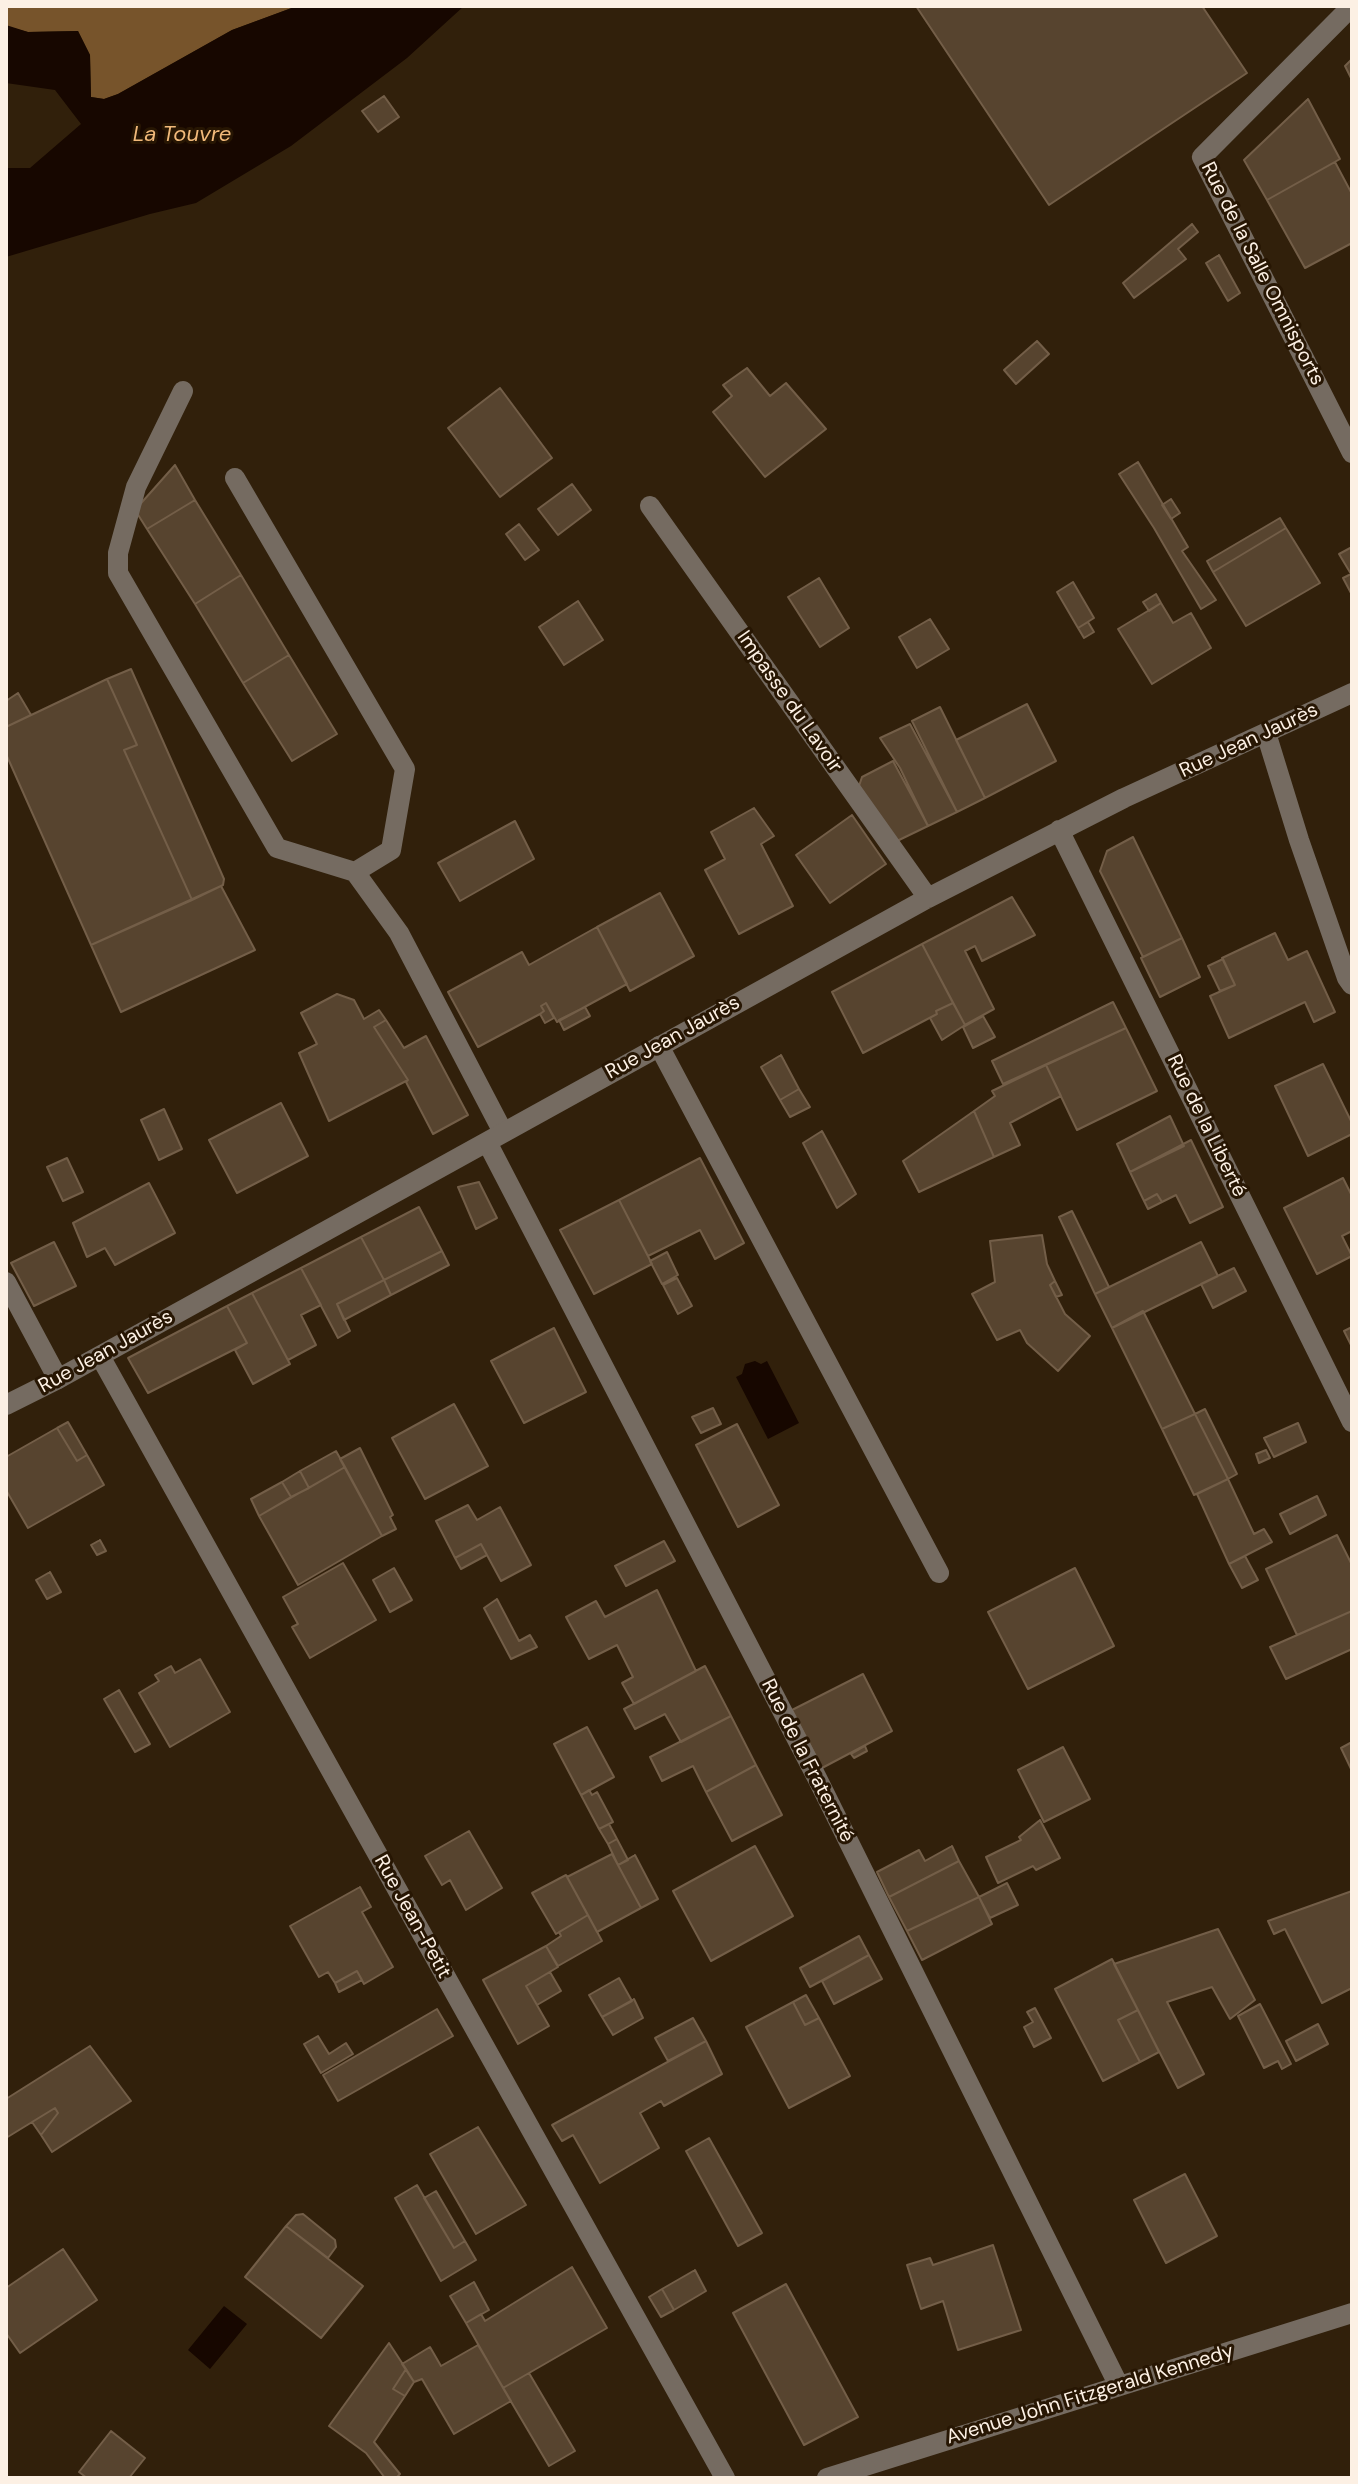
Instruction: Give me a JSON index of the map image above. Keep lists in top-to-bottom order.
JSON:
{
  "streets": {
    "street": [
      "Rue de la Salle Omnisports",
      "Impasse du Lavoir",
      "Rue Jean Jaurès",
      "Rue de la Liberté",
      "Rue de la Fraternité",
      "Rue Jean-Petit",
      "Avenue John Fitzgerald Kennedy"
    ]
  },
  "crossings": [
    ["Impasse du Lavoir", "Rue Jean Jaurès"],
    ["Rue Jean Jaurès", "Rue de la Liberté"],
    ["Rue Jean Jaurès", "Rue de la Fraternité"],
    ["Rue Jean Jaurès", "Rue Jean-Petit"],
    ["Rue de la Fraternité", "Avenue John Fitzgerald Kennedy"]
  ],
  "water": ["La Touvre"]
}
